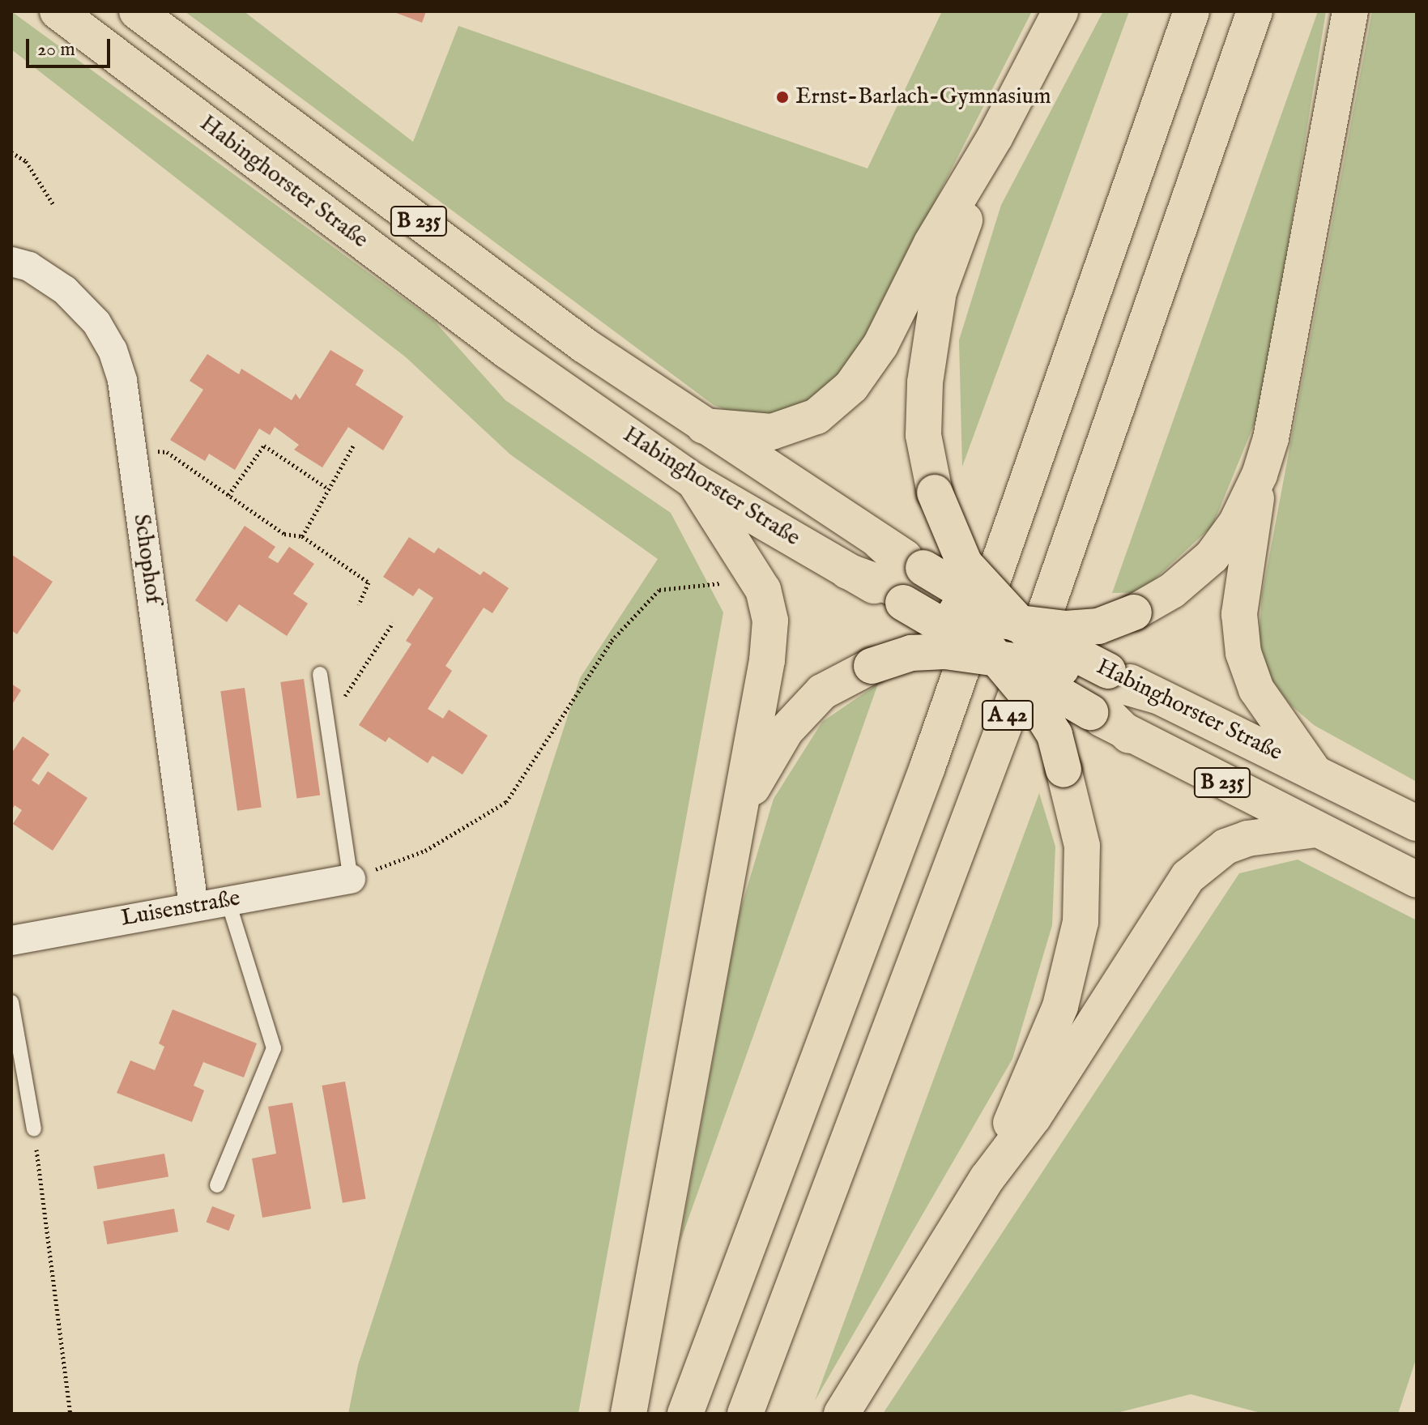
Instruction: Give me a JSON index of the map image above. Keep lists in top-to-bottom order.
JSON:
{
  "streets": {
    "main road": ["Habinghorster Straße", "B 235", "A 42"],
    "street": ["Schophof", "Luisenstraße"]
  },
  "crossings": [
    ["Schophof", "Luisenstraße"]
  ],
  "places": ["Ernst-Barlach-Gymnasium"],
  "scale_bar": "20 m"
}
